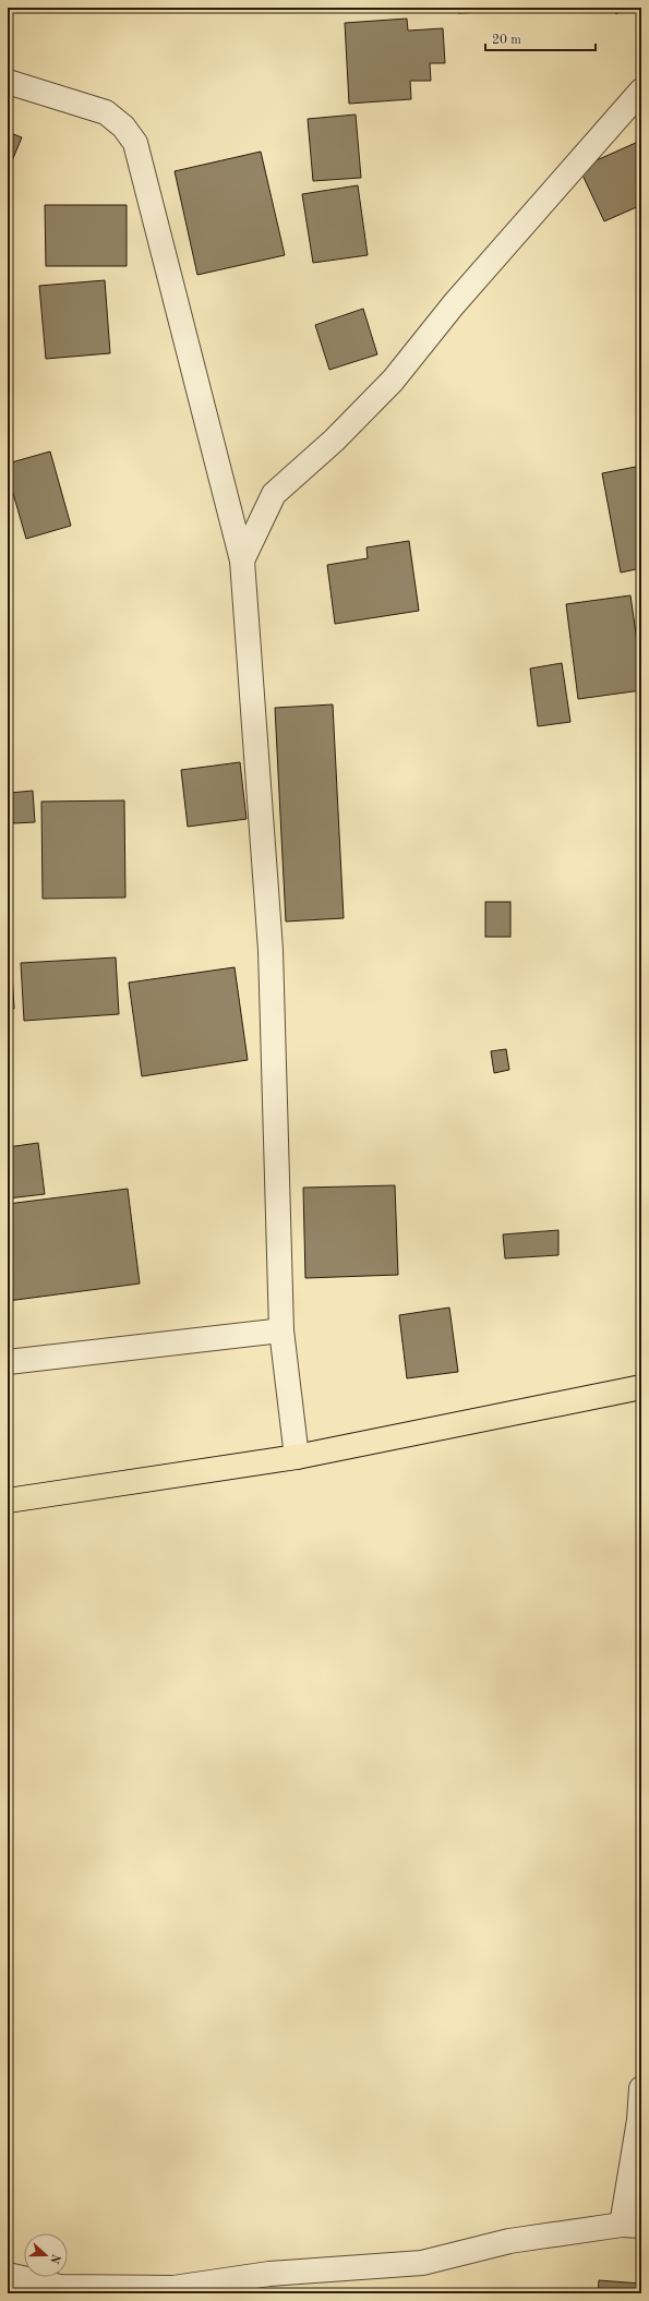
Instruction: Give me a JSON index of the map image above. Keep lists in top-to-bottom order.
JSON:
{
  "scale_bar": "20 m",
  "north": "right"
}
